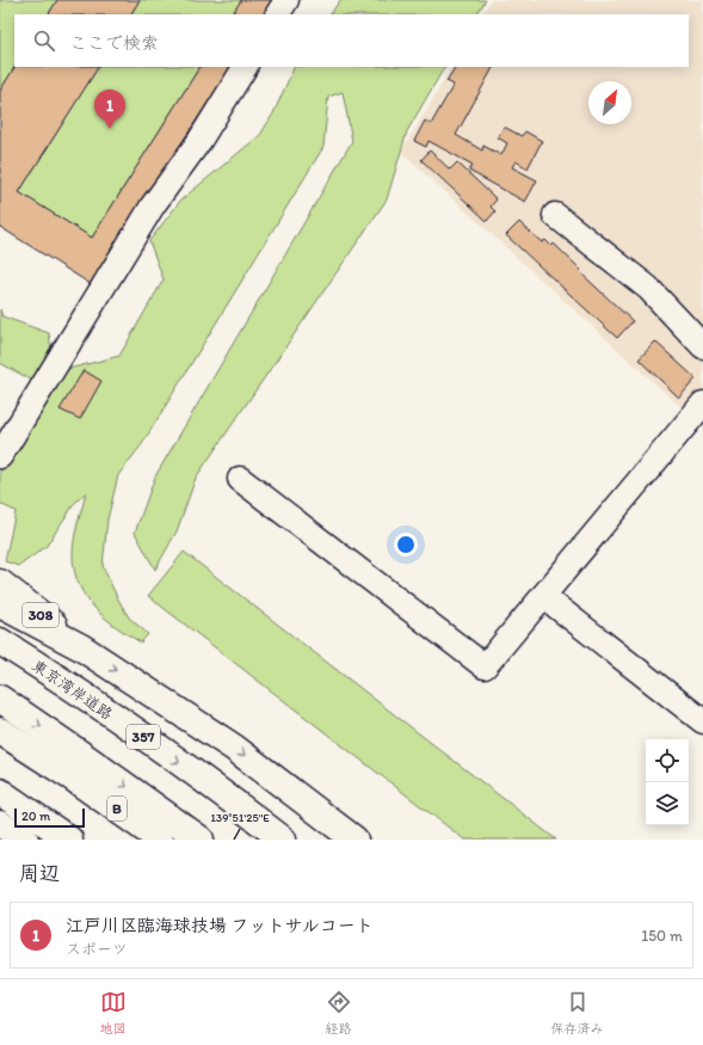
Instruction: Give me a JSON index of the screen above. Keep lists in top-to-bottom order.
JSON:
{
  "streets": {
    "main road": [
      "308",
      "東京湾岸道路",
      "357",
      "B"
    ]
  },
  "scale_bar": "20 m",
  "north": "top right",
  "page": {
    "search": "ここで検索",
    "pins": "1",
    "scale": "20 m",
    "heading": "周辺",
    "list": [
      {
        "mark": "1",
        "name": "江戸川区臨海球技場 フットサルコート",
        "note": "スポーツ",
        "value": "150 m"
      }
    ],
    "nav": ["地図", "経路", "保存済み"]
  },
  "coordinates": ["139°51'25\"E"]
}
